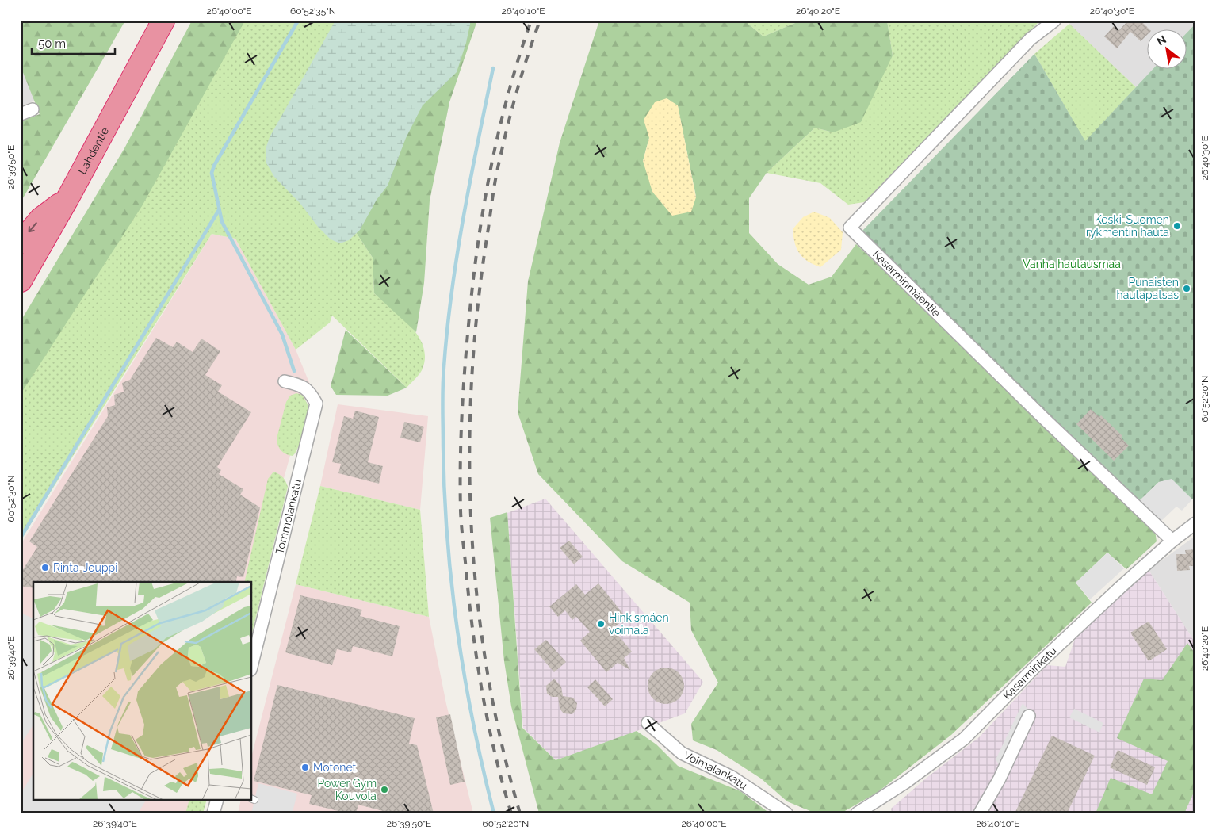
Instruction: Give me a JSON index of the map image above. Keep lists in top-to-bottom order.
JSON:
{
  "streets": {
    "highway": ["Lahdentie"],
    "street": [
      "Kasarminmäentie",
      "Tommolankatu",
      "Kasarminkatu",
      "Voimalankatu"
    ]
  },
  "crossings": [
    ["Kasarminmäentie", "Kasarminkatu"]
  ],
  "parks": ["Vanha hautausmaa"],
  "places": [
    "Keski-Suomen rykmentin hauta",
    "Punaisten hautapatsas",
    "Rinta-Jouppi",
    "Hinkismäen voimala",
    "Motonet",
    "Power Gym Kouvola"
  ],
  "scale_bar": "50 m",
  "north": "top left",
  "coordinates": [
    "26°40'00\"E",
    "60°52'35\"N",
    "26°40'10\"E",
    "26°40'20\"E",
    "26°40'30\"E",
    "26°39'50\"E",
    "60°52'20\"N",
    "60°52'30\"N",
    "26°39'40\"E"
  ]
}
